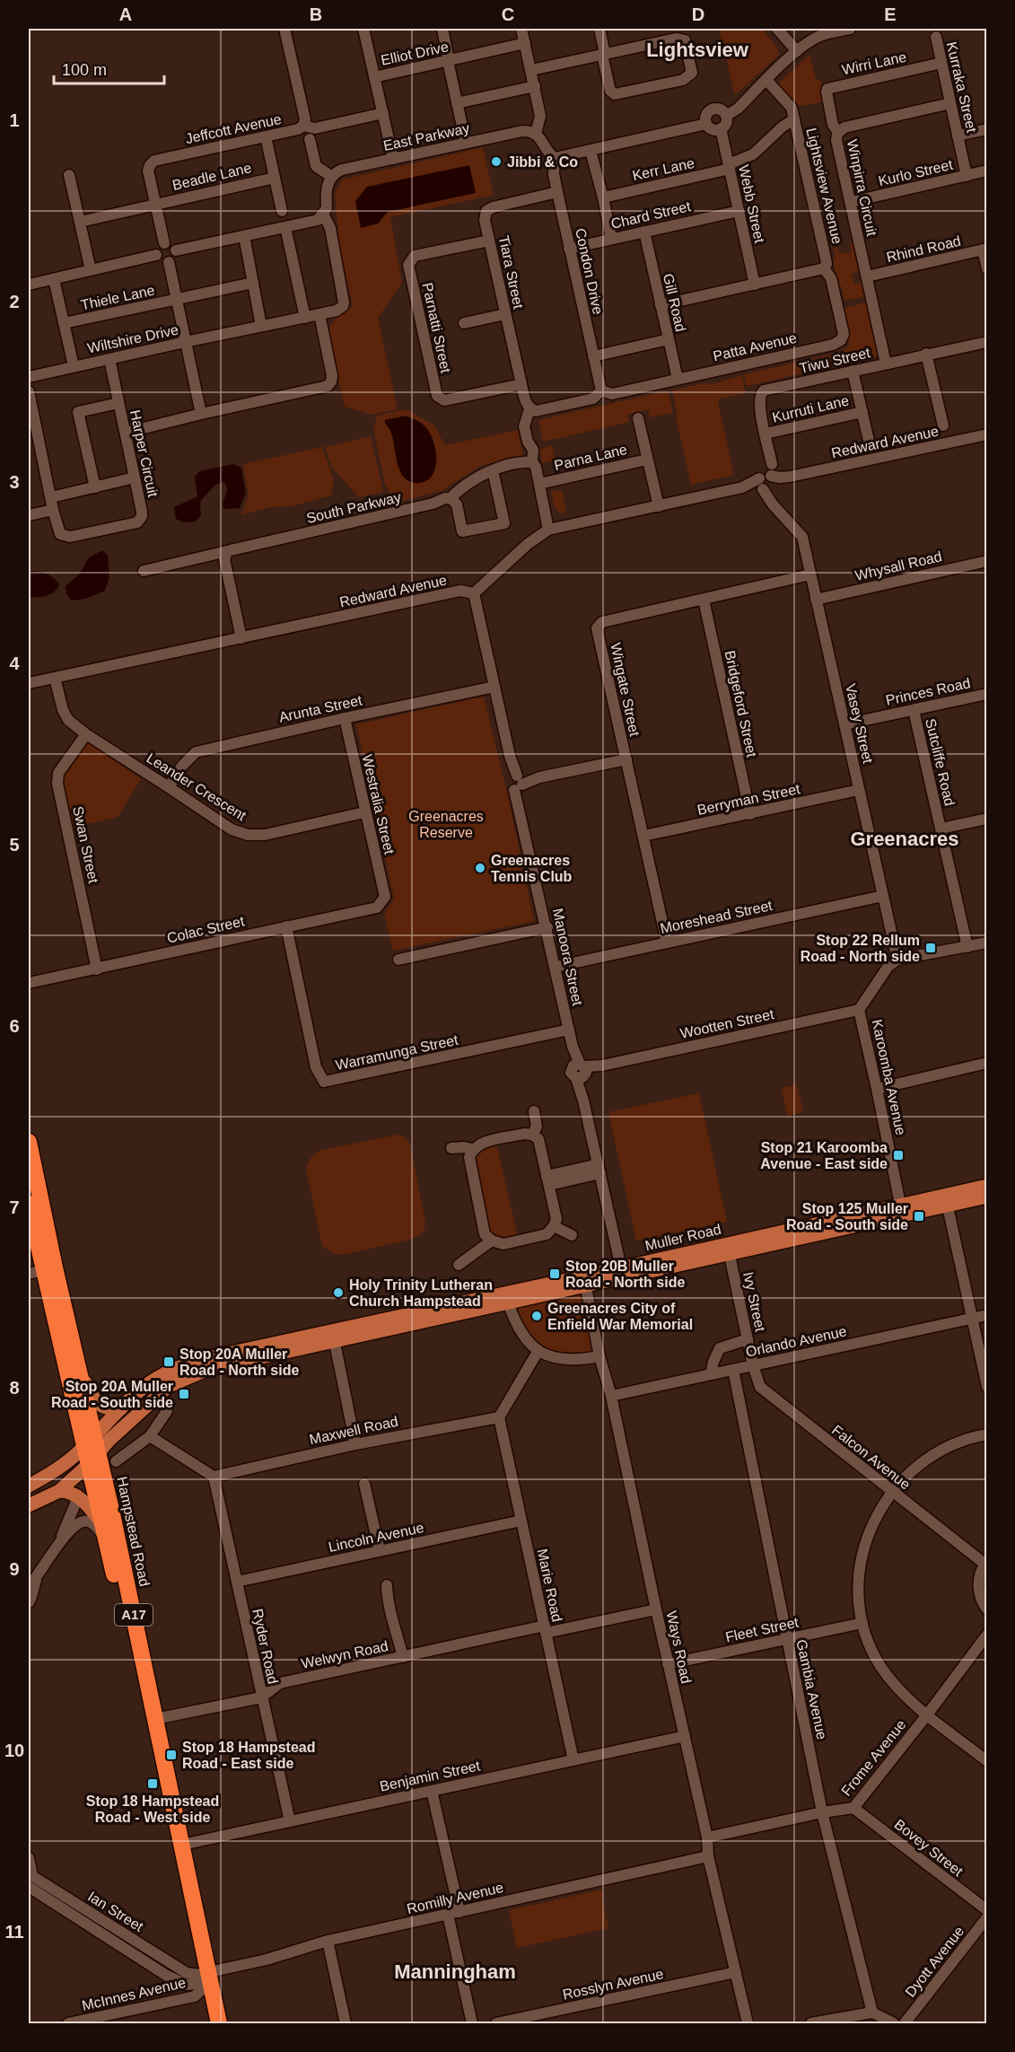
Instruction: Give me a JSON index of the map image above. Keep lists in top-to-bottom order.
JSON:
{
  "streets": {
    "highway": ["Hampstead Road", "A17"],
    "main road": ["Muller Road"],
    "street": [
      "Elliot Drive",
      "Wirri Lane",
      "Kurraka Street",
      "Jeffcott Avenue",
      "East Parkway",
      "Kerr Lane",
      "Kurlo Street",
      "Beadle Lane",
      "Lightsview Avenue",
      "Winpirra Circuit",
      "Webb Street",
      "Chard Street",
      "Rhind Road",
      "Condon Drive",
      "Tiara Street",
      "Thiele Lane",
      "Gill Road",
      "Parnatti Street",
      "Wiltshire Drive",
      "Patta Avenue",
      "Tiwu Street",
      "Kurruti Lane",
      "Redward Avenue",
      "Harper Circuit",
      "Parna Lane",
      "South Parkway",
      "Whysall Road",
      "Wingate Street",
      "Princes Road",
      "Bridgeford Street",
      "Arunta Street",
      "Vasey Street",
      "Sutcliffe Road",
      "Leander Crescent",
      "Berryman Street",
      "Westralia Street",
      "Swan Street",
      "Moreshead Street",
      "Colac Street",
      "Manoora Street",
      "Wootten Street",
      "Warramunga Street",
      "Karoomba Avenue",
      "Ivy Street",
      "Orlando Avenue",
      "Maxwell Road",
      "Falcon Avenue",
      "Lincoln Avenue",
      "Marie Road",
      "Fleet Street",
      "Ryder Road",
      "Ways Road",
      "Welwyn Road",
      "Gambia Avenue",
      "Frome Avenue",
      "Benjamin Street",
      "Bovey Street",
      "Romilly Avenue",
      "Ian Street",
      "Dyott Avenue",
      "Rosslyn Avenue",
      "McInnes Avenue"
    ]
  },
  "crossings": [
    ["Wirri Lane", "Kurraka Street"],
    ["Wirri Lane", "Winpirra Circuit"],
    ["Kurraka Street", "Kurlo Street"],
    ["Kurraka Street", "Winpirra Circuit"],
    ["Jeffcott Avenue", "Beadle Lane"],
    ["Kerr Lane", "Lightsview Avenue"],
    ["Kerr Lane", "Webb Street"],
    ["Kurlo Street", "Winpirra Circuit"],
    ["Lightsview Avenue", "Patta Avenue"],
    ["Winpirra Circuit", "Rhind Road"],
    ["Winpirra Circuit", "Tiwu Street"],
    ["Webb Street", "Chard Street"],
    ["Chard Street", "Condon Drive"],
    ["Chard Street", "Gill Road"],
    ["Condon Drive", "Tiara Street"],
    ["Condon Drive", "Patta Avenue"],
    ["Tiara Street", "Parnatti Street"],
    ["Tiara Street", "Parna Lane"],
    ["Gill Road", "Patta Avenue"],
    ["Wiltshire Drive", "Harper Circuit"],
    ["Tiwu Street", "Kurruti Lane"],
    ["Tiwu Street", "Redward Avenue"],
    ["Tiwu Street", "Vasey Street"],
    ["Redward Avenue", "Vasey Street"],
    ["Redward Avenue", "Leander Crescent"],
    ["Redward Avenue", "Manoora Street"],
    ["Whysall Road", "Vasey Street"],
    ["Wingate Street", "Bridgeford Street"],
    ["Wingate Street", "Vasey Street"],
    ["Wingate Street", "Berryman Street"],
    ["Wingate Street", "Moreshead Street"],
    ["Princes Road", "Vasey Street"],
    ["Princes Road", "Sutcliffe Road"],
    ["Bridgeford Street", "Berryman Street"],
    ["Arunta Street", "Leander Crescent"],
    ["Arunta Street", "Westralia Street"],
    ["Arunta Street", "Manoora Street"],
    ["Vasey Street", "Berryman Street"],
    ["Vasey Street", "Moreshead Street"],
    ["Vasey Street", "Karoomba Avenue"],
    ["Leander Crescent", "Westralia Street"],
    ["Leander Crescent", "Swan Street"],
    ["Westralia Street", "Colac Street"],
    ["Swan Street", "Colac Street"],
    ["Moreshead Street", "Manoora Street"],
    ["Colac Street", "Warramunga Street"],
    ["Manoora Street", "Wootten Street"],
    ["Manoora Street", "Warramunga Street"],
    ["Manoora Street", "Muller Road"],
    ["Wootten Street", "Karoomba Avenue"],
    ["Karoomba Avenue", "Muller Road"],
    ["Muller Road", "Ivy Street"],
    ["Muller Road", "Hampstead Road"],
    ["Muller Road", "Ways Road"],
    ["Ivy Street", "Orlando Avenue"],
    ["Ivy Street", "Falcon Avenue"],
    ["Orlando Avenue", "Falcon Avenue"],
    ["Orlando Avenue", "Ways Road"],
    ["Orlando Avenue", "Gambia Avenue"],
    ["Maxwell Road", "Marie Road"],
    ["Maxwell Road", "Ryder Road"],
    ["Hampstead Road", "Welwyn Road"],
    ["Hampstead Road", "Benjamin Street"],
    ["Hampstead Road", "Romilly Avenue"],
    ["Hampstead Road", "Ian Street"],
    ["Hampstead Road", "McInnes Avenue"],
    ["Lincoln Avenue", "Marie Road"],
    ["Lincoln Avenue", "Ryder Road"],
    ["Marie Road", "Welwyn Road"],
    ["Marie Road", "Benjamin Street"],
    ["Fleet Street", "Ways Road"],
    ["Fleet Street", "Gambia Avenue"],
    ["Ryder Road", "Welwyn Road"],
    ["Ryder Road", "Benjamin Street"],
    ["Ways Road", "Welwyn Road"],
    ["Ways Road", "Frome Avenue"],
    ["Ways Road", "Benjamin Street"],
    ["Ways Road", "Romilly Avenue"],
    ["Ways Road", "Rosslyn Avenue"],
    ["Gambia Avenue", "Frome Avenue"],
    ["Frome Avenue", "Bovey Street"],
    ["Romilly Avenue", "Ian Street"],
    ["Romilly Avenue", "McInnes Avenue"],
    ["Ian Street", "McInnes Avenue"]
  ],
  "districts": ["Lightsview", "Greenacres", "Manningham"],
  "parks": ["Greenacres Reserve"],
  "places": {
    "other": [
      "Jibbi & Co",
      "Greenacres Tennis Club",
      "Holy Trinity Lutheran Church Hampstead",
      "Greenacres City of Enfield War Memorial"
    ],
    "transit": [
      "Stop 22 Rellum Road - North side",
      "Stop 21 Karoomba Avenue - East side",
      "Stop 125 Muller Road - South side",
      "Stop 20B Muller Road - North side",
      "Stop 20A Muller Road - North side",
      "Stop 20A Muller Road - South side",
      "Stop 18 Hampstead Road - East side",
      "Stop 18 Hampstead Road - West side"
    ]
  },
  "scale_bar": "100 m",
  "grid": {
    "columns": [
      "A",
      "B",
      "C",
      "D",
      "E"
    ],
    "rows": [
      "1",
      "2",
      "3",
      "4",
      "5",
      "6",
      "7",
      "8",
      "9",
      "10",
      "11"
    ]
  }
}
